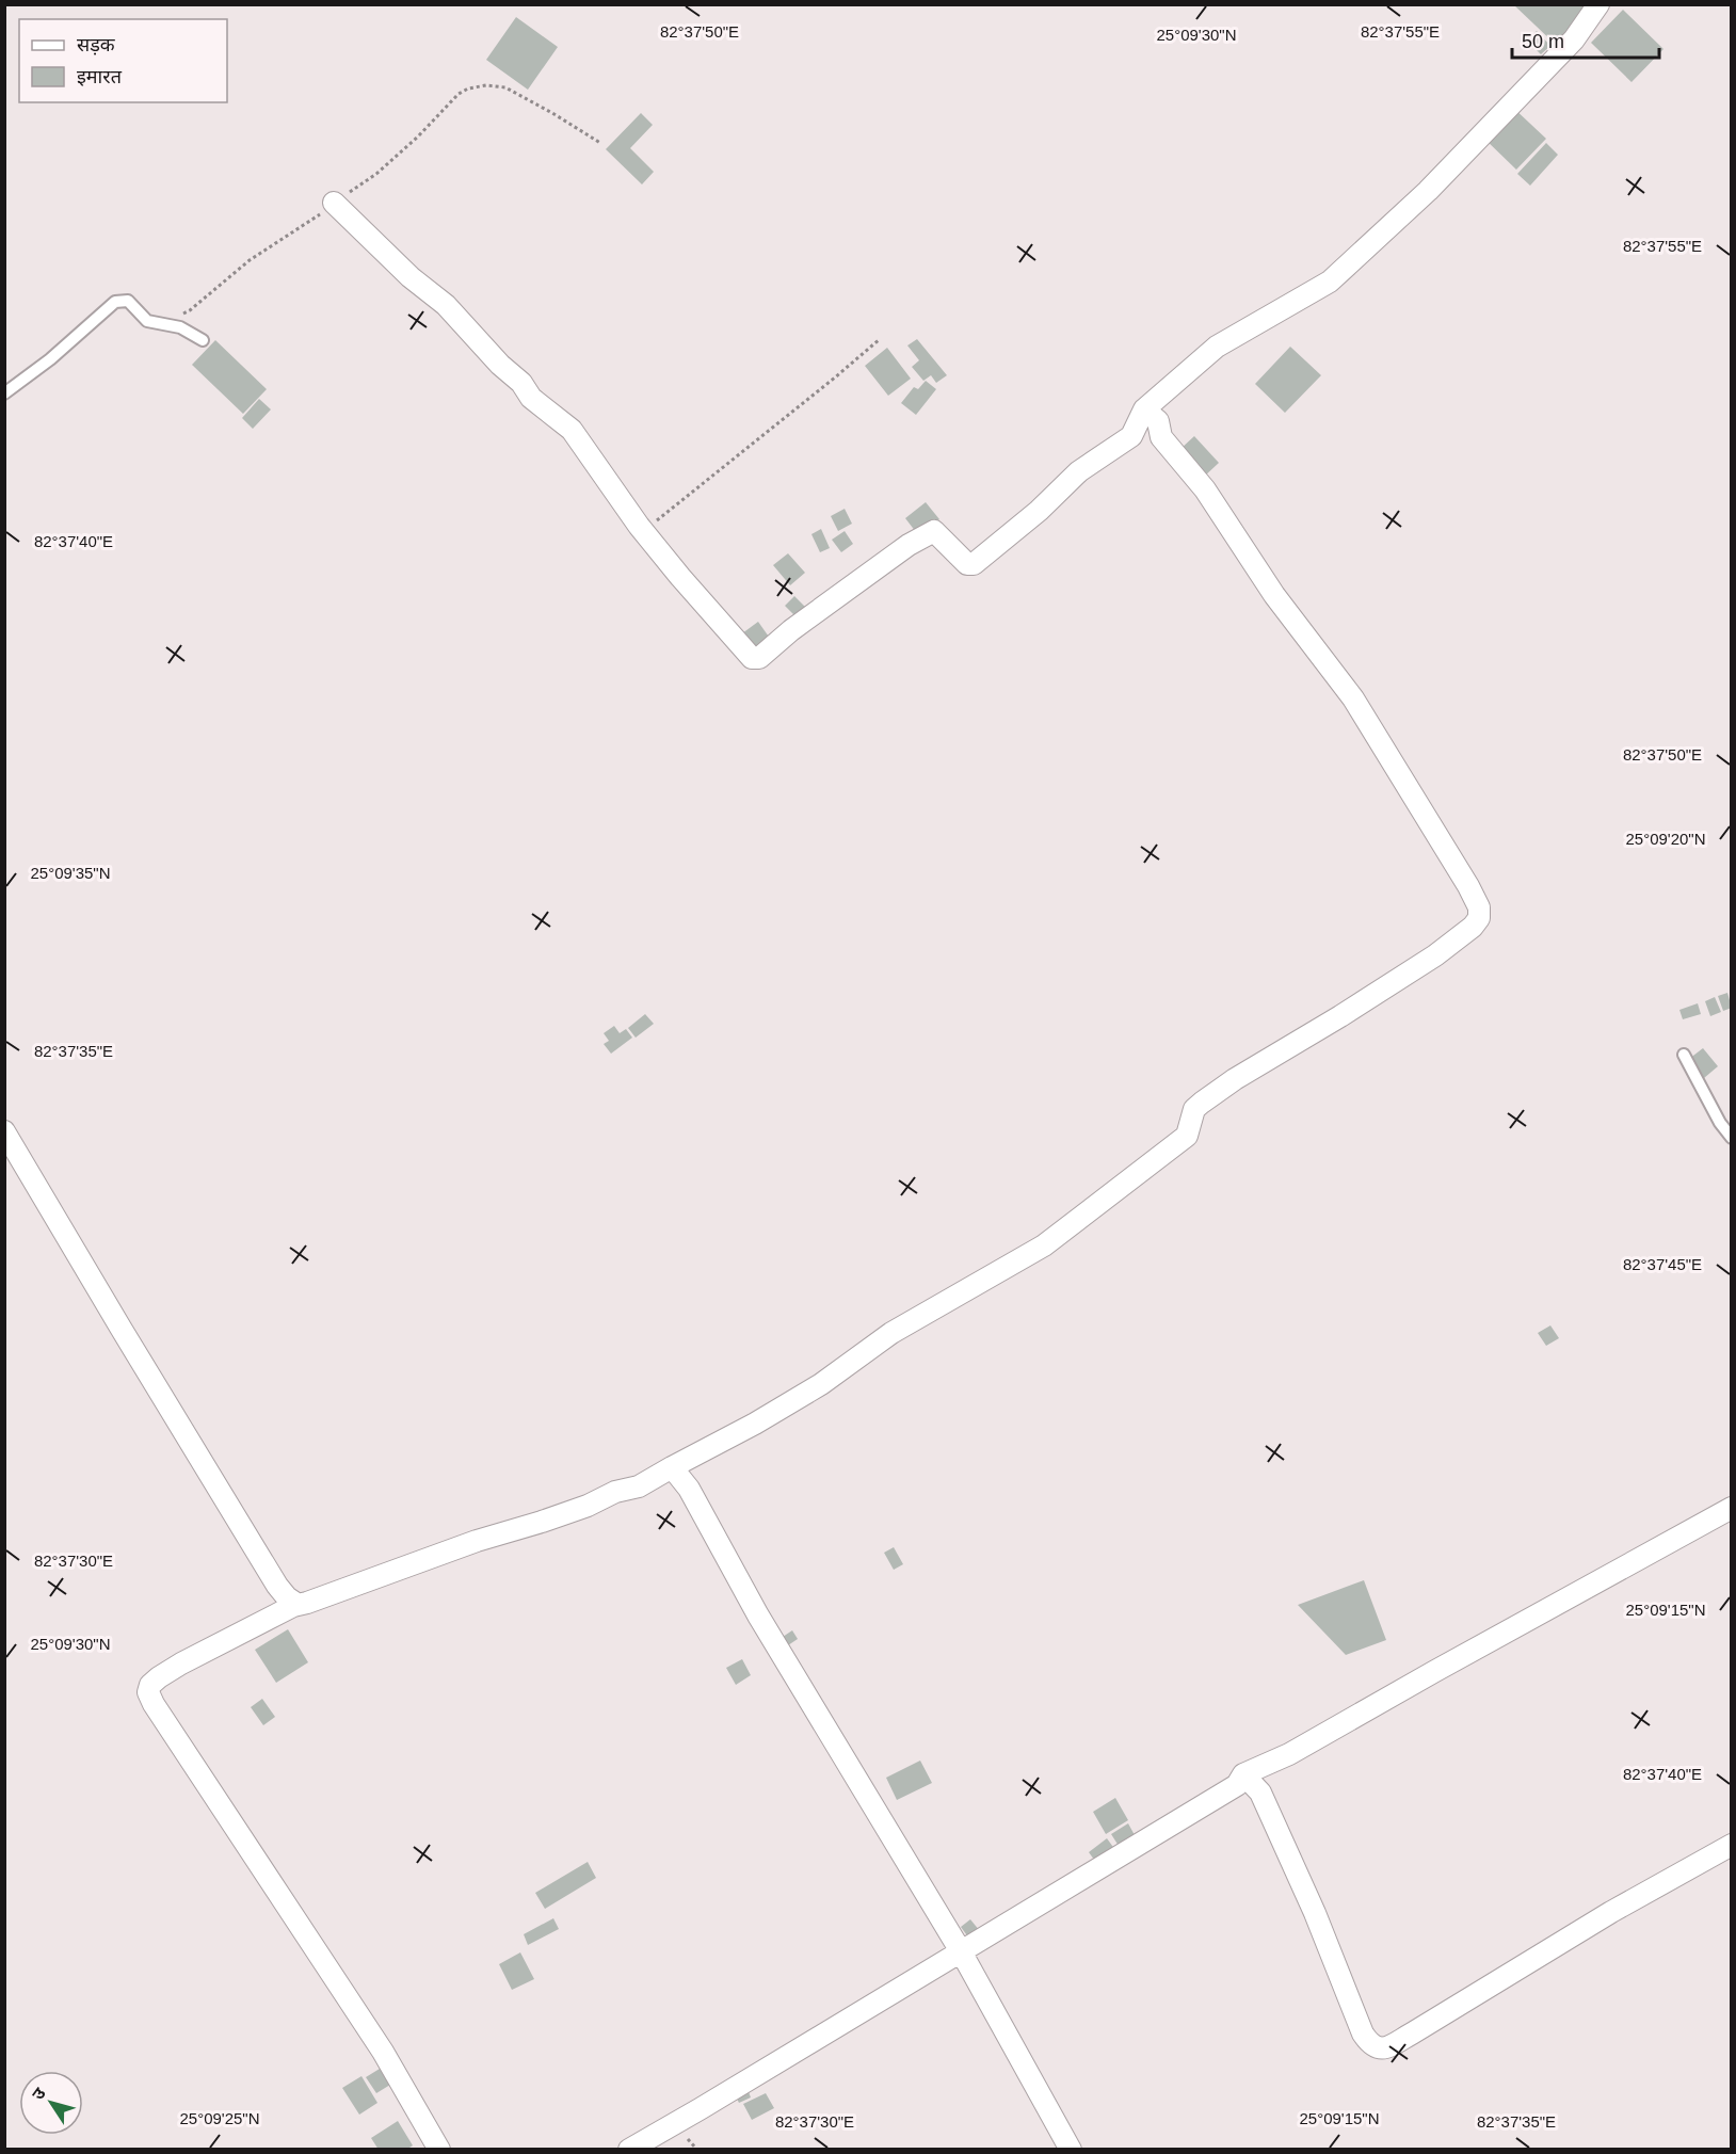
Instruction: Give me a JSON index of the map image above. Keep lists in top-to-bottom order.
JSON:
{
  "legend": ["सड़क", "इमारत"],
  "scale_bar": "50 m",
  "north": "top left",
  "coordinates": [
    "82°37'50\"E",
    "82°37'55\"E",
    "25°09'30\"N",
    "82°37'40\"E",
    "25°09'20\"N",
    "25°09'35\"N",
    "82°37'35\"E",
    "82°37'45\"E",
    "82°37'30\"E",
    "25°09'15\"N",
    "25°09'25\"N"
  ]
}
